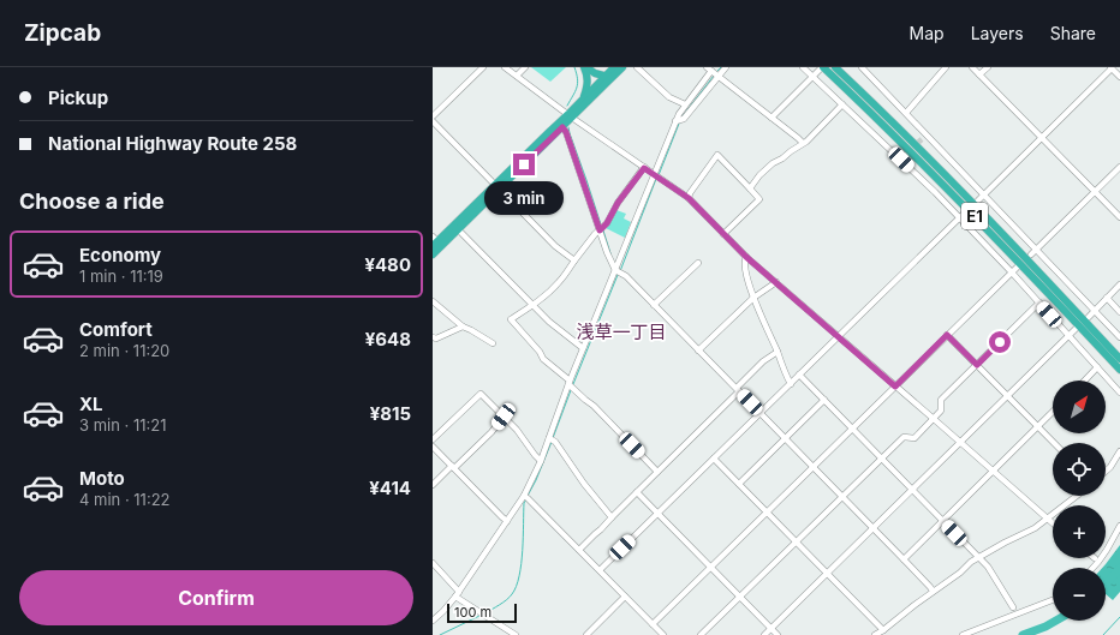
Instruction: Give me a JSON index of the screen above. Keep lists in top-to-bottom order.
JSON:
{
  "streets": {
    "highway": ["E1"]
  },
  "districts": ["浅草一丁目"],
  "scale_bar": "100 m",
  "north": "top right",
  "page": {
    "header": "Zipcab",
    "nav": ["Map", "Layers", "Share"],
    "banner": ["Pickup", "National Highway Route 258"],
    "heading": "Choose a ride",
    "bubble": "3 min",
    "list": [
      {
        "name": "Economy",
        "note": "1 min · 11:19",
        "value": "¥480"
      },
      {
        "name": "Comfort",
        "note": "2 min · 11:20",
        "value": "¥648"
      },
      {
        "name": "XL",
        "note": "3 min · 11:21",
        "value": "¥815"
      },
      {
        "name": "Moto",
        "note": "4 min · 11:22",
        "value": "¥414"
      }
    ],
    "map_buttons": ["+", "−"],
    "buttons": "Confirm",
    "scale": "100 m"
  }
}
